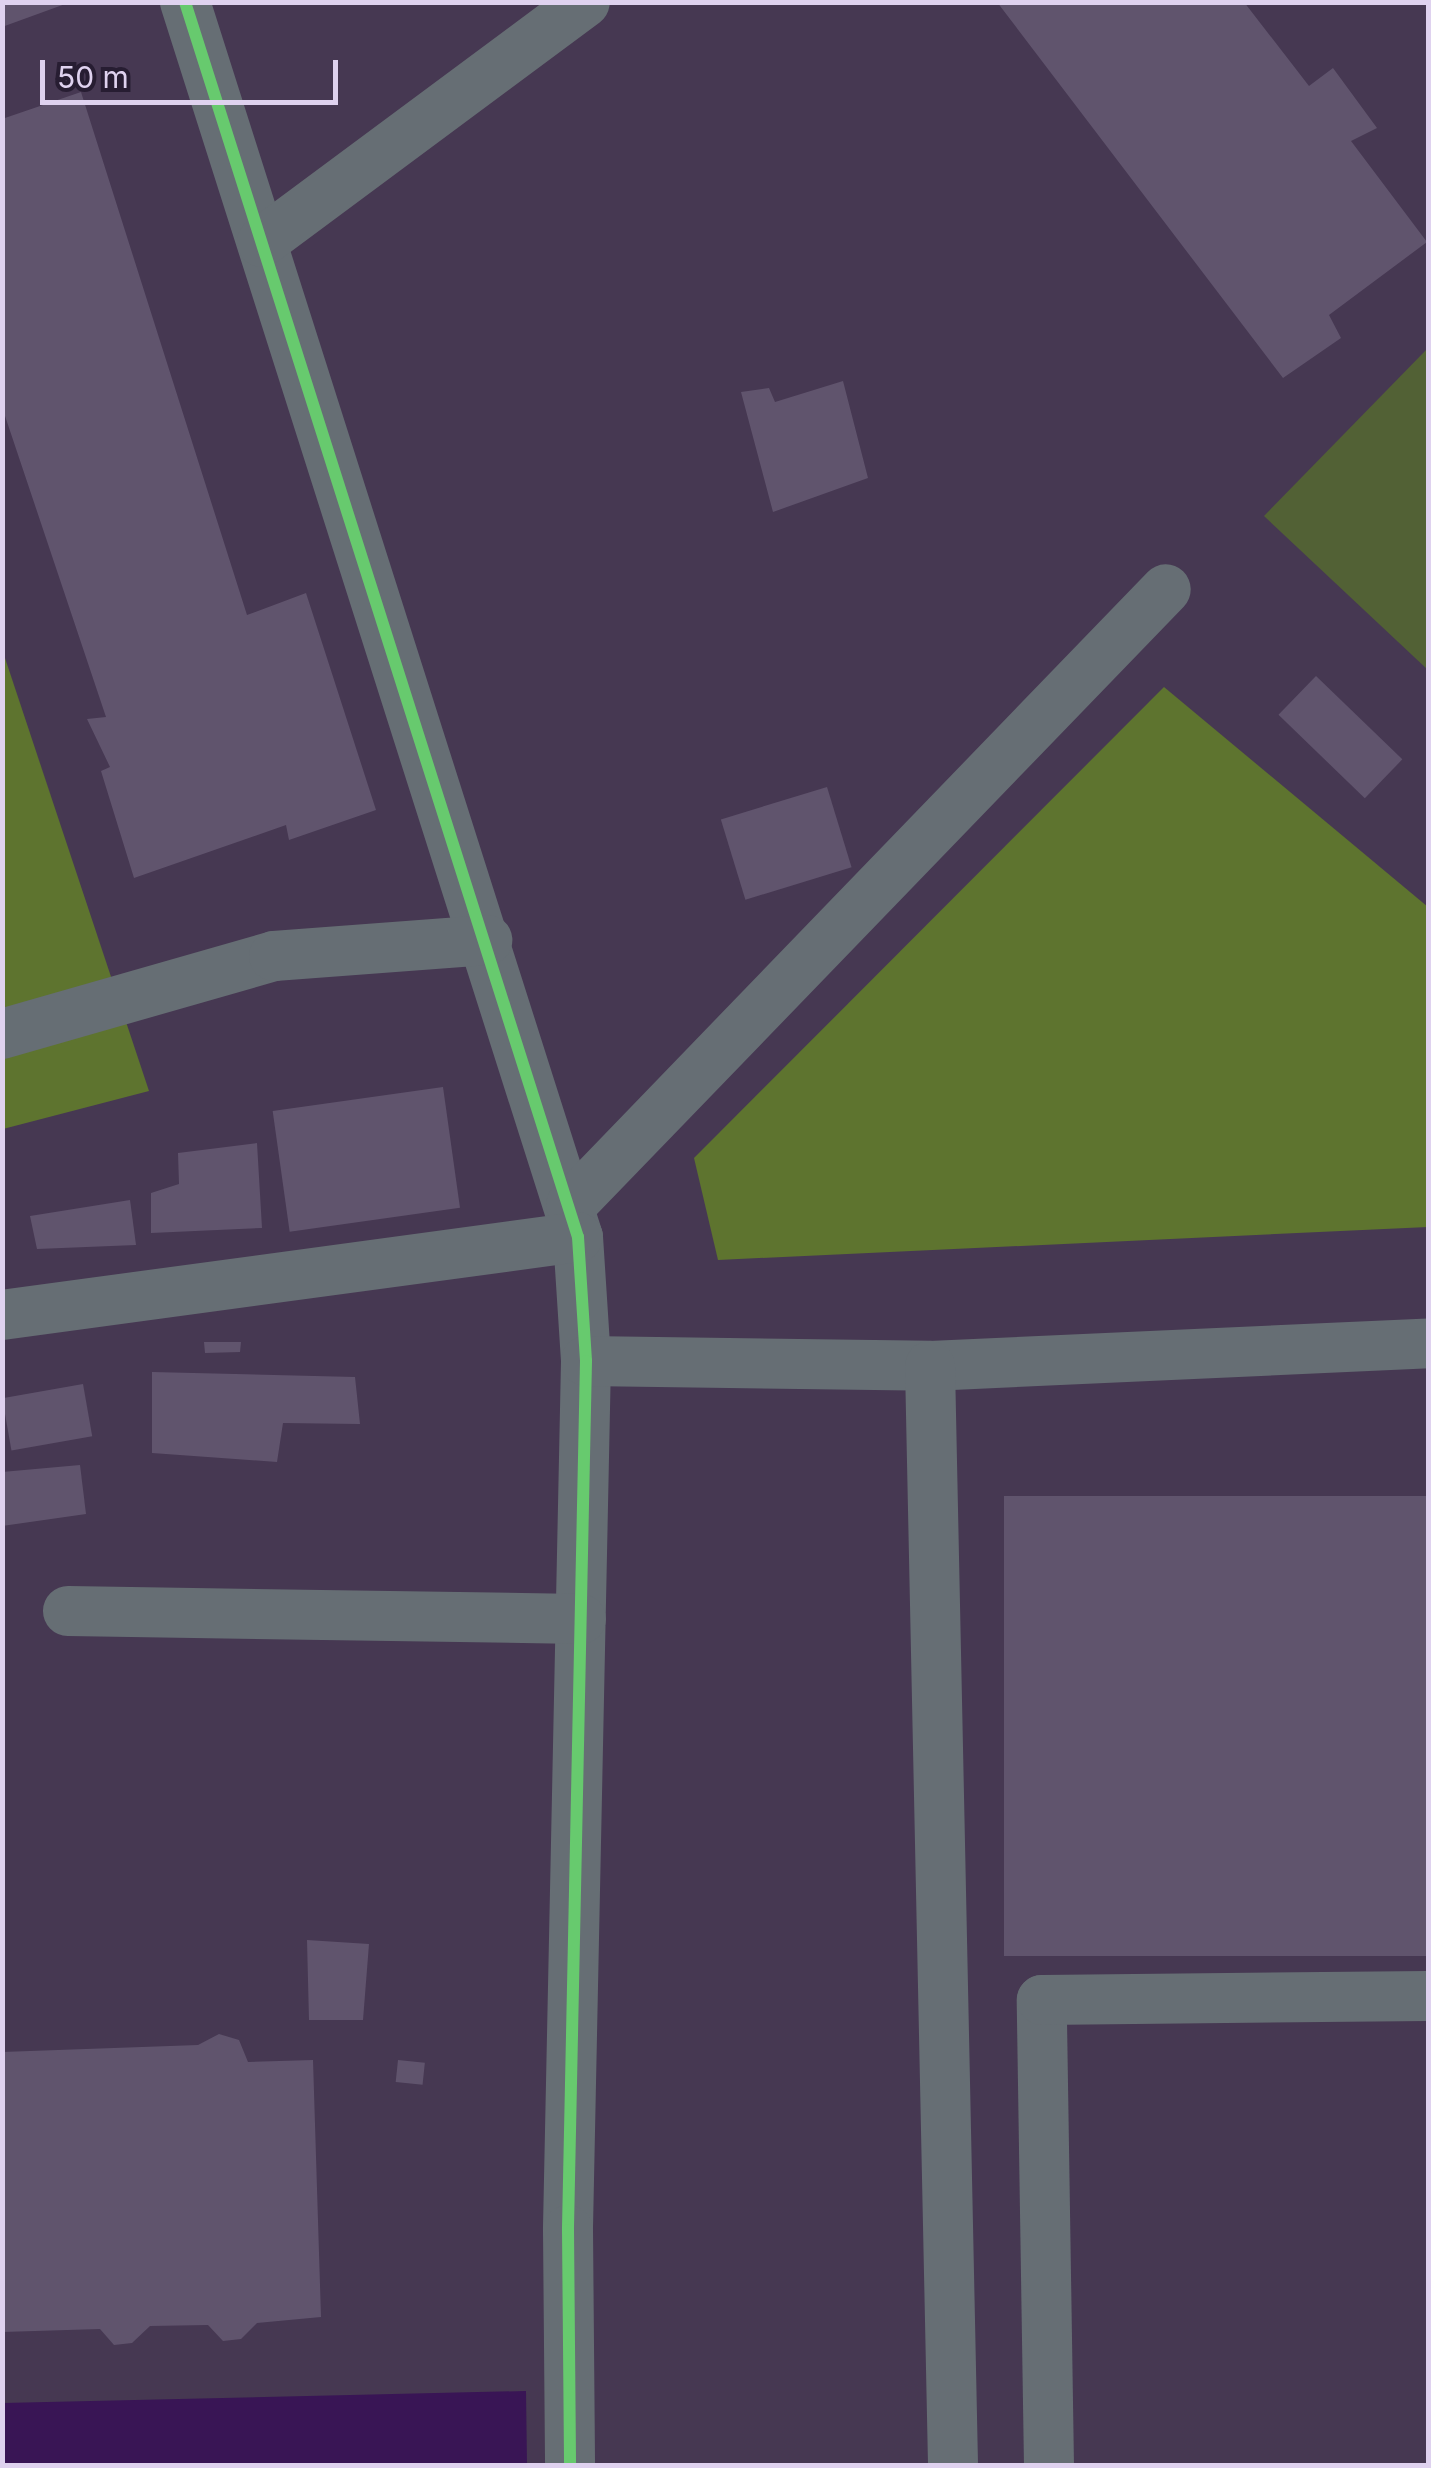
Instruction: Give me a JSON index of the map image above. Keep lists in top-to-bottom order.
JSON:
{
  "scale_bar": "50 m"
}
